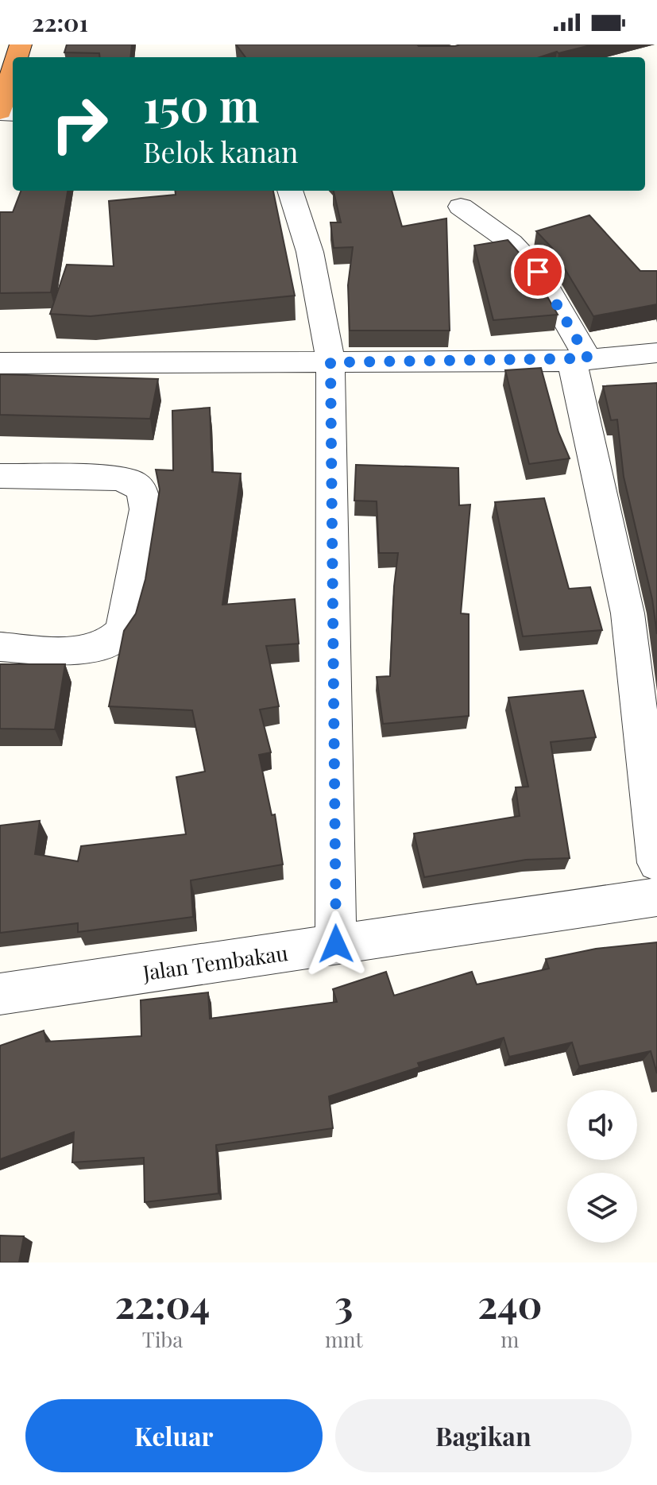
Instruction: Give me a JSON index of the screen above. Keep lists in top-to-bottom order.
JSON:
{
  "streets": {
    "street": ["Jalan Tembakau"]
  },
  "page": {
    "status": "22:01",
    "turn": ["150 m", "Belok kanan"],
    "eta": [
      "22:04",
      "Tiba",
      "3",
      "mnt",
      "240",
      "m"
    ],
    "buttons": ["Keluar", "Bagikan"]
  }
}
